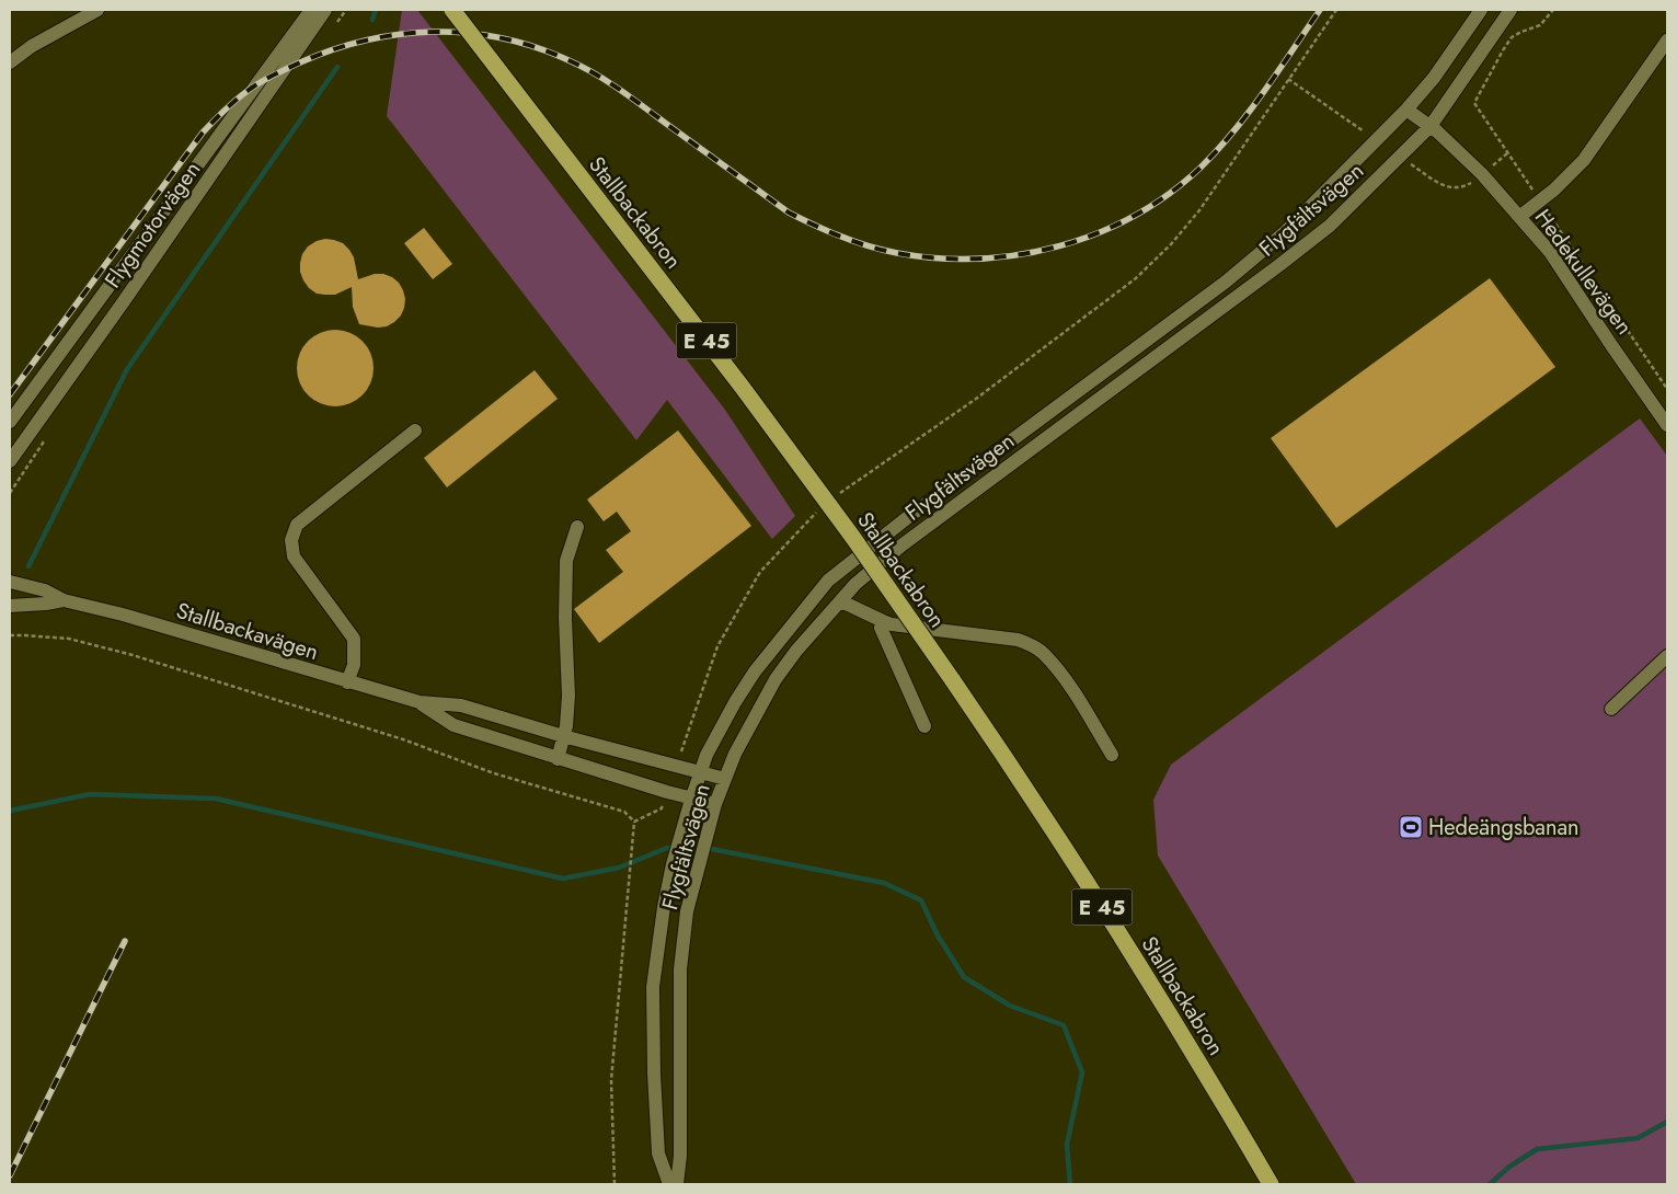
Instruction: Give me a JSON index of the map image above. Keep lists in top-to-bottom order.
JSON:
{
  "streets": {
    "highway": ["Stallbackabron", "E 45"],
    "street": [
      "Flygfältsvägen",
      "Flygmotorvägen",
      "Hedekullevägen",
      "Stallbackavägen"
    ]
  },
  "crossings": [
    ["Flygfältsvägen", "Hedekullevägen"],
    ["Flygfältsvägen", "Stallbackavägen"]
  ],
  "places": {
    "sports": ["Hedeängsbanan"]
  }
}
